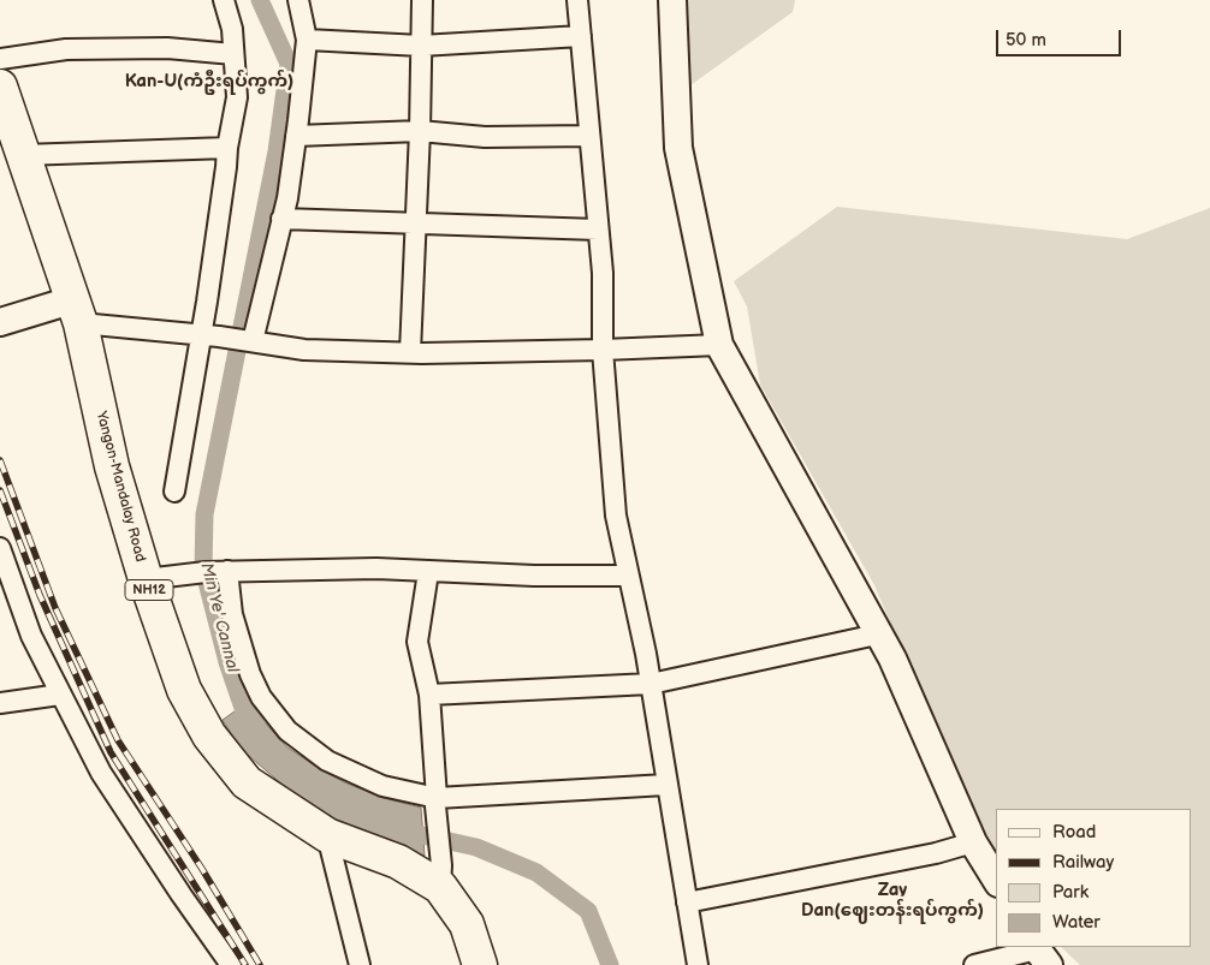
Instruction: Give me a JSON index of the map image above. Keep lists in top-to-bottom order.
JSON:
{
  "streets": {
    "highway": ["Yangon-Mandalay Road", "NH12"]
  },
  "districts": ["Kan-U(ကံဦးရပ်ကွက်)", "Zay Dan(ဈေးတန်းရပ်ကွက်)"],
  "water": ["Min Ye' Cannal"],
  "legend": [
    "Road",
    "Railway",
    "Park",
    "Water"
  ],
  "scale_bar": "50 m"
}
